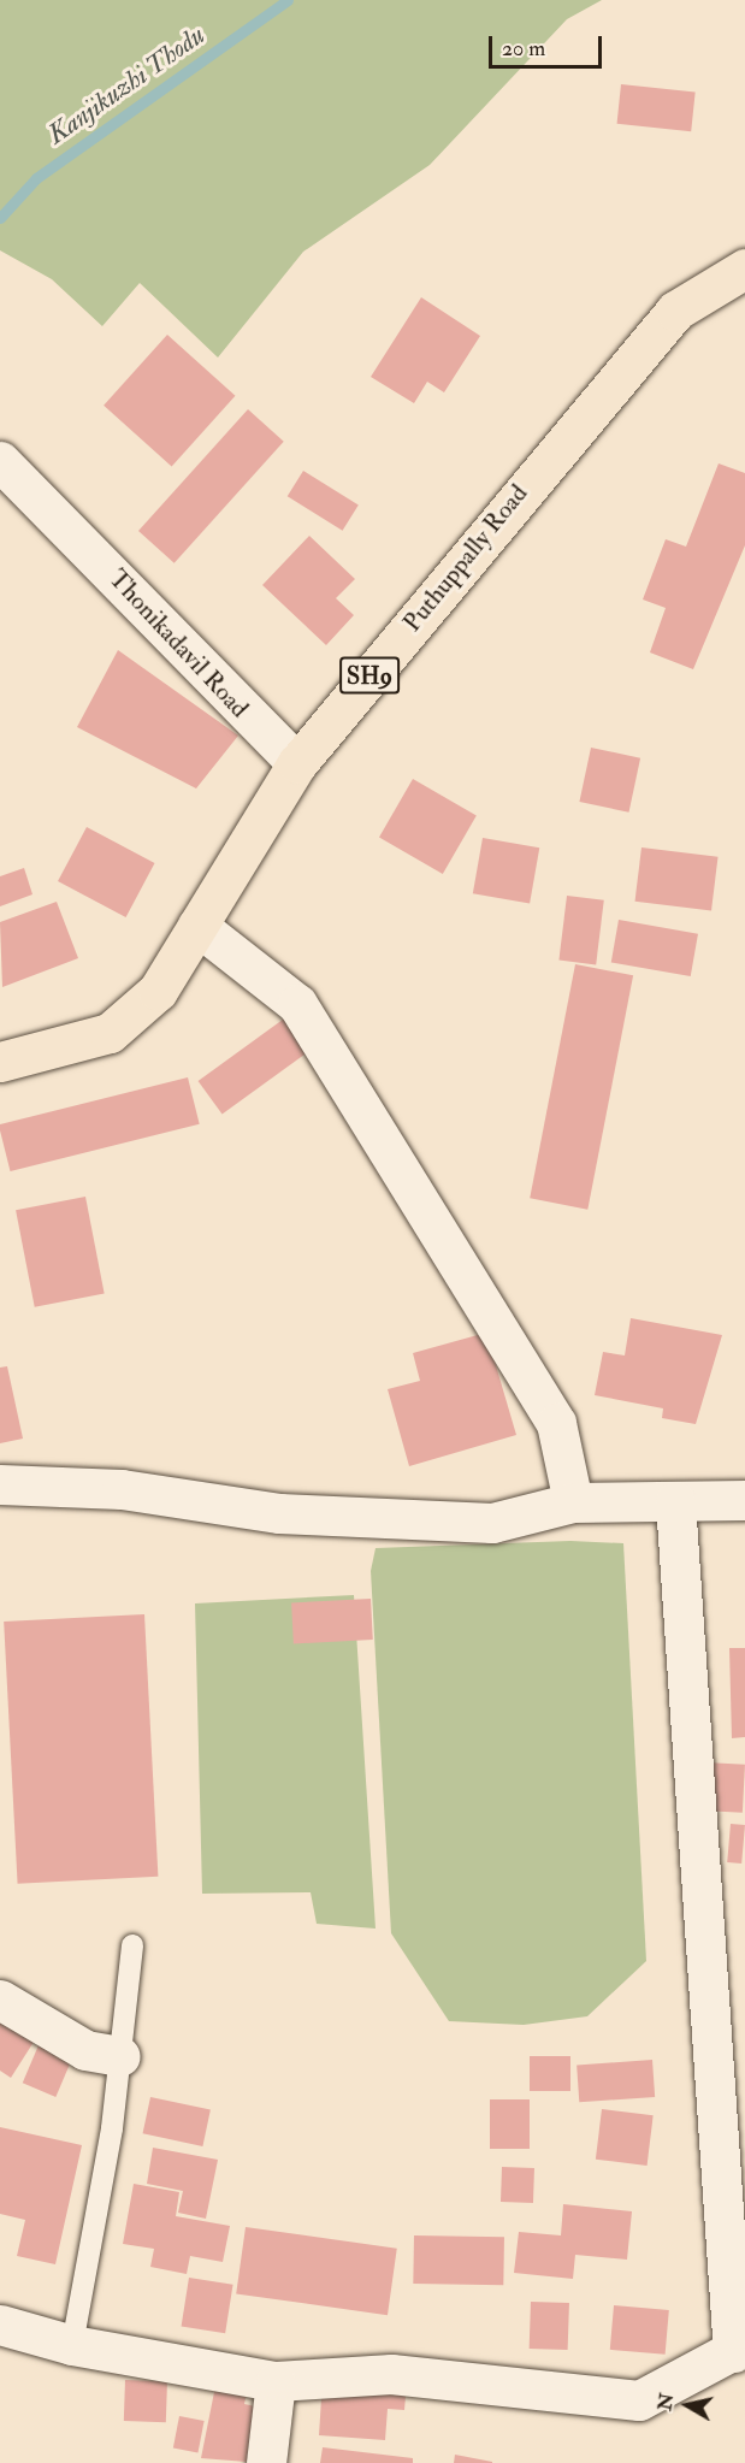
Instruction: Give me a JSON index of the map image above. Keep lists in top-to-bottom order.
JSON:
{
  "streets": {
    "main road": ["Puthuppally Road", "SH9"],
    "street": ["Thonikadavil Road"]
  },
  "crossings": [
    ["Puthuppally Road", "Thonikadavil Road"]
  ],
  "water": ["Kanjikuzhi Thodu"],
  "scale_bar": "20 m",
  "north": "left"
}
